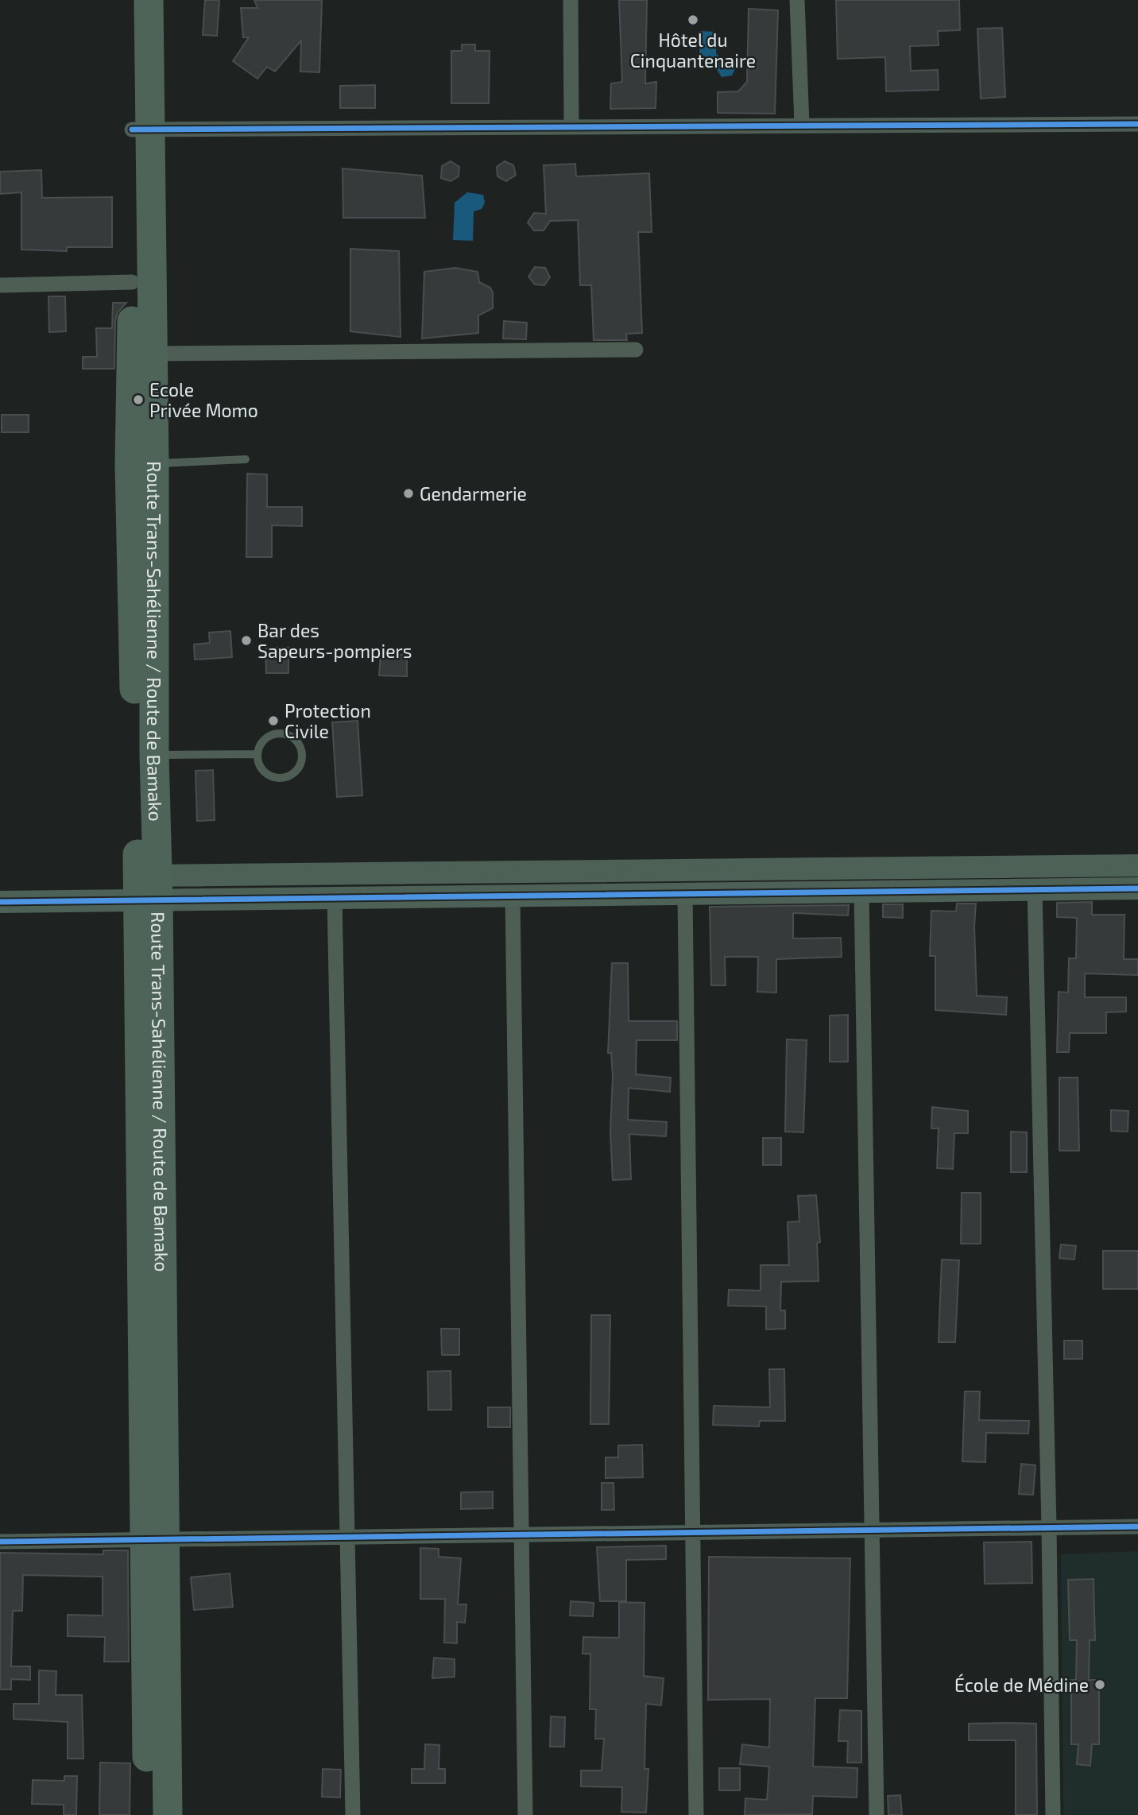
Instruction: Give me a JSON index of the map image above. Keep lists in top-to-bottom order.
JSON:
{
  "streets": {
    "highway": ["Route Trans-Sahélienne / Route de Bamako"]
  },
  "places": [
    "Hôtel du Cinquantenaire",
    "Ecole Privée Momo",
    "Gendarmerie",
    "Bar des Sapeurs-pompiers",
    "Protection Civile",
    "École de Médine"
  ]
}
